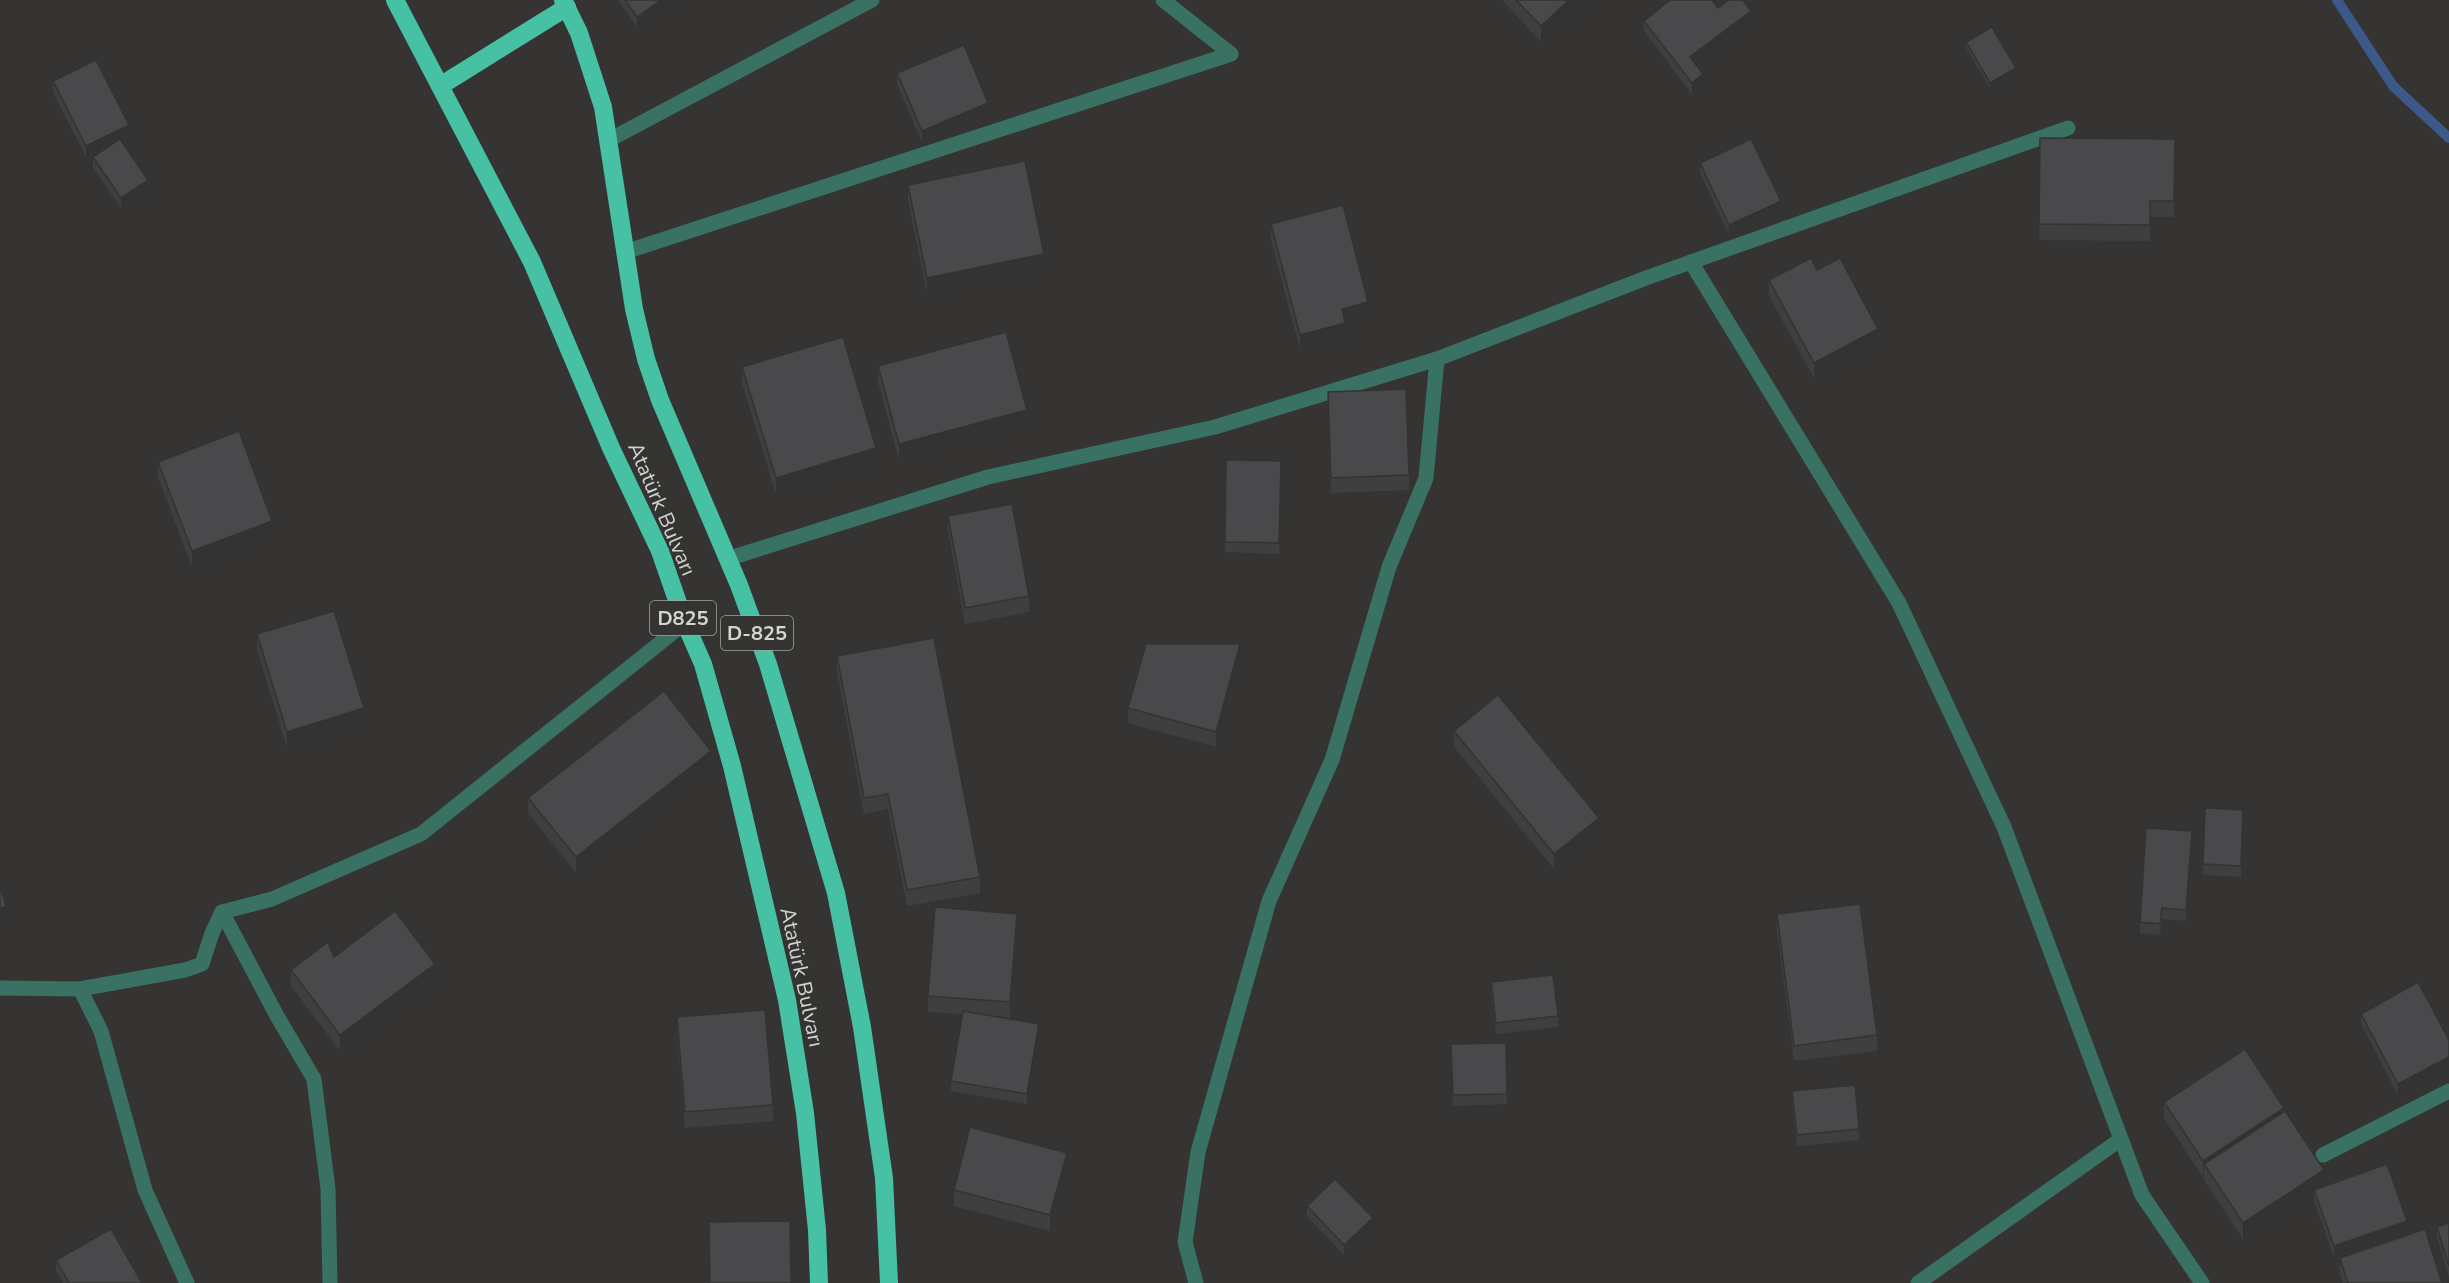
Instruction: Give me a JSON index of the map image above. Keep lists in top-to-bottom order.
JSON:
{
  "streets": {
    "highway": ["Atatürk Bulvarı", "D825", "D-825"]
  }
}
